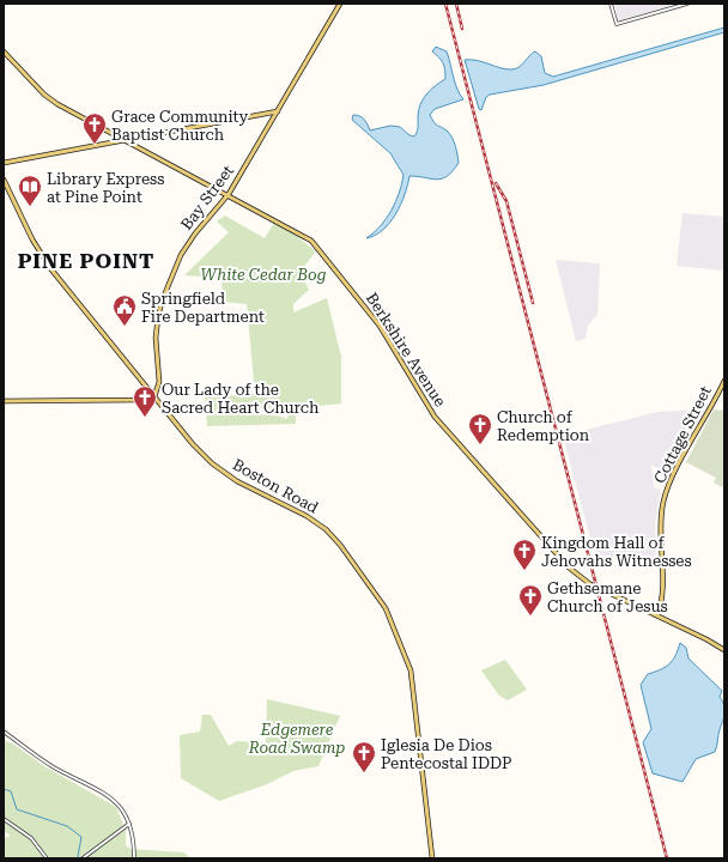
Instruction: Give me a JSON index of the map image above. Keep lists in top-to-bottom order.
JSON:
{
  "streets": {
    "main road": [
      "Bay Street",
      "Berkshire Avenue",
      "Cottage Street",
      "Boston Road"
    ]
  },
  "crossings": [
    ["Bay Street", "Berkshire Avenue"],
    ["Bay Street", "Boston Road"],
    ["Berkshire Avenue", "Cottage Street"]
  ],
  "districts": ["PINE POINT"],
  "parks": ["White Cedar Bog", "Edgemere Road Swamp"],
  "places": {
    "church": [
      "Grace Community Baptist Church",
      "Our Lady of the Sacred Heart Church",
      "Church of Redemption",
      "Kingdom Hall of Jehovahs Witnesses",
      "Gethsemane Church of Jesus",
      "Iglesia De Dios Pentecostal IDDP"
    ],
    "library": ["Library Express at Pine Point"],
    "public building": ["Springfield Fire Department"]
  }
}
